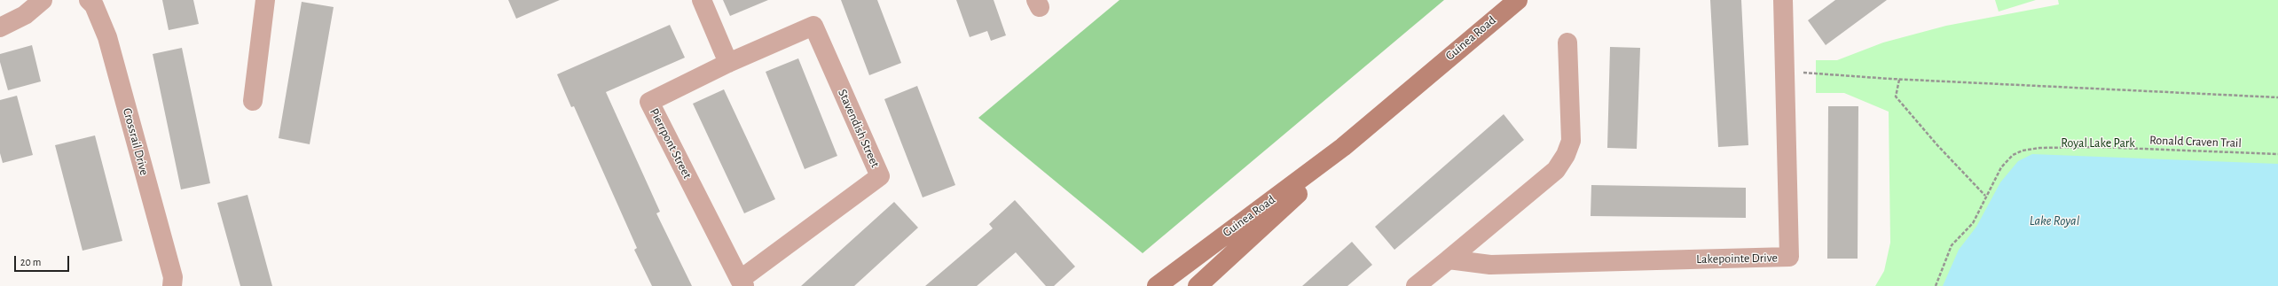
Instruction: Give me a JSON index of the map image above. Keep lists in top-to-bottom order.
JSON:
{
  "streets": {
    "main road": ["Guinea Road"],
    "street": [
      "Stavendish Street",
      "Crossrail Drive",
      "Pierrpont Street",
      "Lakepointe Drive"
    ],
    "path": ["Ronald Craven Trail"]
  },
  "crossings": [
    ["Stavendish Street", "Pierrpont Street"]
  ],
  "water": ["Lake Royal"],
  "parks": ["Royal Lake Park"],
  "scale_bar": "20 m"
}
